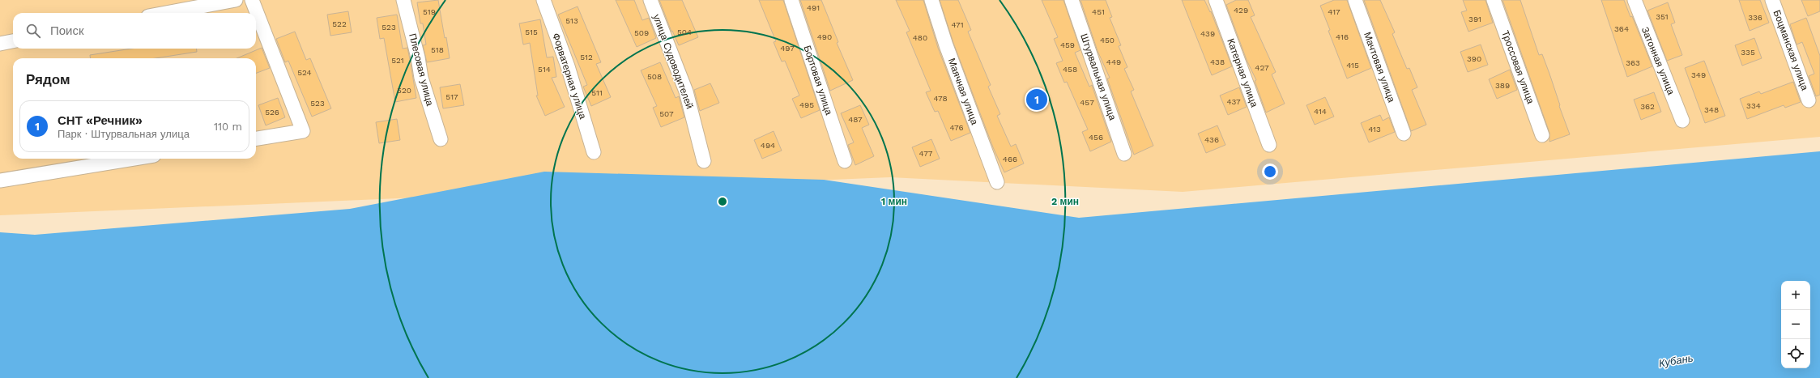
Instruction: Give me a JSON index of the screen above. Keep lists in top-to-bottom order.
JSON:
{
  "streets": {
    "street": [
      "Боцманская улица",
      "Затонная улица",
      "улица Судоводителей",
      "Мачтовая улица",
      "Троссовая улица",
      "Плесовая улица",
      "Катерная улица",
      "Форватерная улица",
      "Штурвальная улица",
      "Бортовая улица",
      "Маячная улица"
    ]
  },
  "water": ["Кубань"],
  "house_numbers": [
    "491",
    "429",
    "519",
    "451",
    "417",
    "351",
    "336",
    "391",
    "513",
    "522",
    "471",
    "523",
    "364",
    "515",
    "504",
    "509",
    "439",
    "490",
    "416",
    "480",
    "450",
    "459",
    "497",
    "518",
    "335",
    "512",
    "390",
    "521",
    "449",
    "438",
    "363",
    "415",
    "427",
    "514",
    "458",
    "524",
    "349",
    "508",
    "389",
    "520",
    "511",
    "517",
    "478",
    "437",
    "457",
    "523",
    "495",
    "334",
    "362",
    "348",
    "414",
    "526",
    "507",
    "487",
    "476",
    "413",
    "456",
    "436",
    "494",
    "477",
    "466"
  ],
  "page": {
    "search": "Поиск",
    "heading": "Рядом",
    "pins": "1",
    "list": [
      {
        "mark": "1",
        "name": "СНТ «Речник»",
        "note": "Парк · Штурвальная улица",
        "value": "110 m"
      }
    ],
    "map_buttons": ["+", "−"]
  },
  "rings": ["1 мин", "2 мин"]
}
